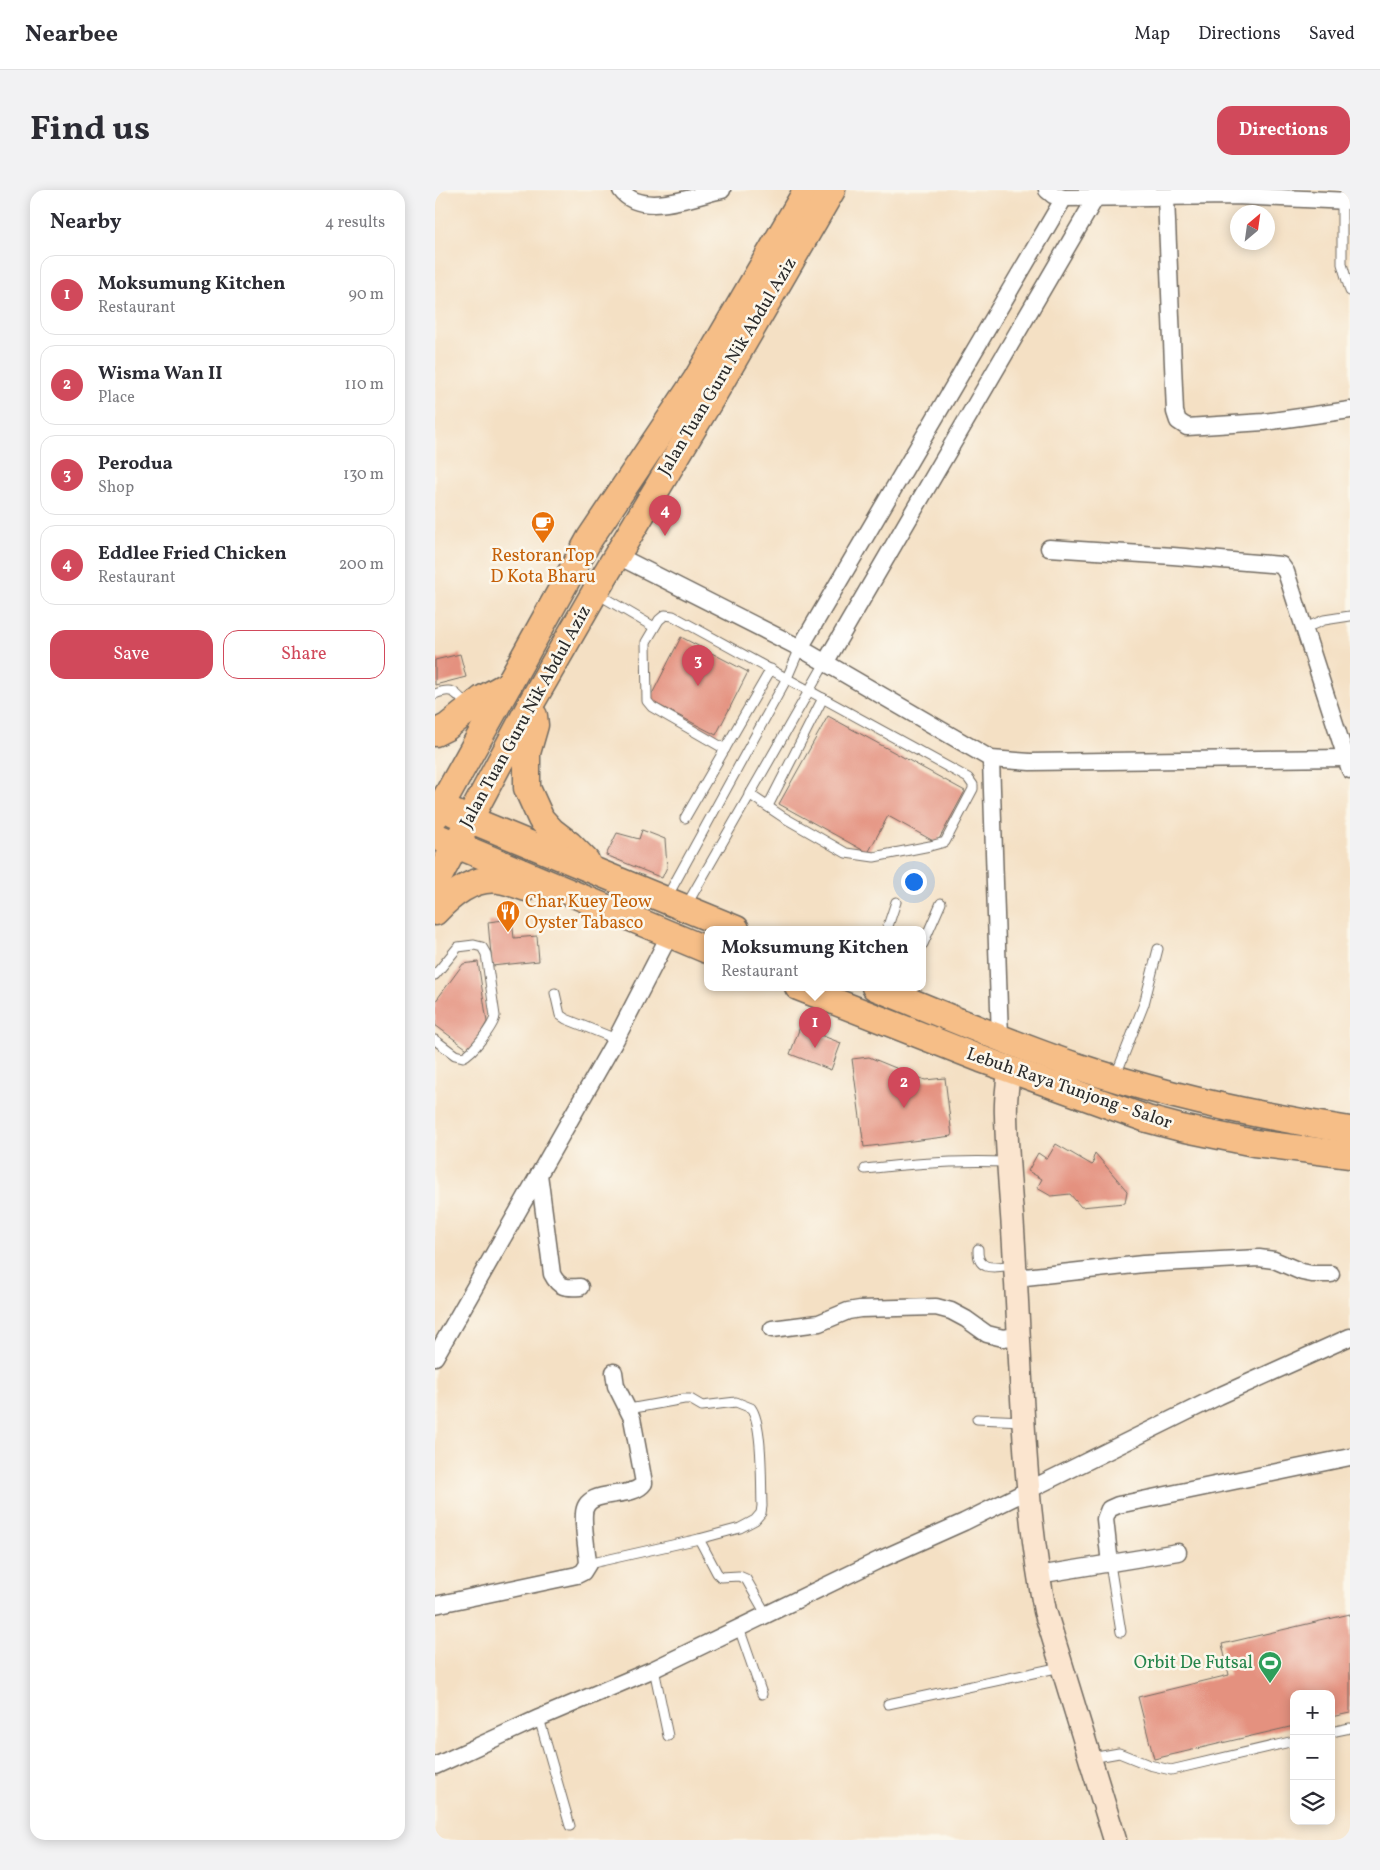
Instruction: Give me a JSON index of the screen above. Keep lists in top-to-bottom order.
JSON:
{
  "streets": {
    "main road": ["Jalan Tuan Guru Nik Abdul Aziz", "Lebuh Raya Tunjong - Salor"]
  },
  "places": {
    "cafe": ["Restoran Top D Kota Bharu"],
    "restaurant": ["Char Kuey Teow Oyster Tabasco"],
    "sports": ["Orbit De Futsal"]
  },
  "north": "top right",
  "page": {
    "header": "Nearbee",
    "nav": ["Map", "Directions", "Saved"],
    "title": "Find us",
    "buttons": [
      "Directions",
      ["Save", "Share"]
    ],
    "heading": ["Nearby", "4 results"],
    "list": [
      {
        "mark": "1",
        "name": "Moksumung Kitchen",
        "note": "Restaurant",
        "value": "90 m"
      },
      {
        "mark": "2",
        "name": "Wisma Wan II",
        "note": "Place",
        "value": "110 m"
      },
      {
        "mark": "3",
        "name": "Perodua",
        "note": "Shop",
        "value": "130 m"
      },
      {
        "mark": "4",
        "name": "Eddlee Fried Chicken",
        "note": "Restaurant",
        "value": "200 m"
      }
    ],
    "pins": [
      "4",
      "3",
      "1",
      "2"
    ],
    "popup": ["Moksumung Kitchen", "Restaurant"],
    "map_buttons": ["+", "−"]
  }
}
